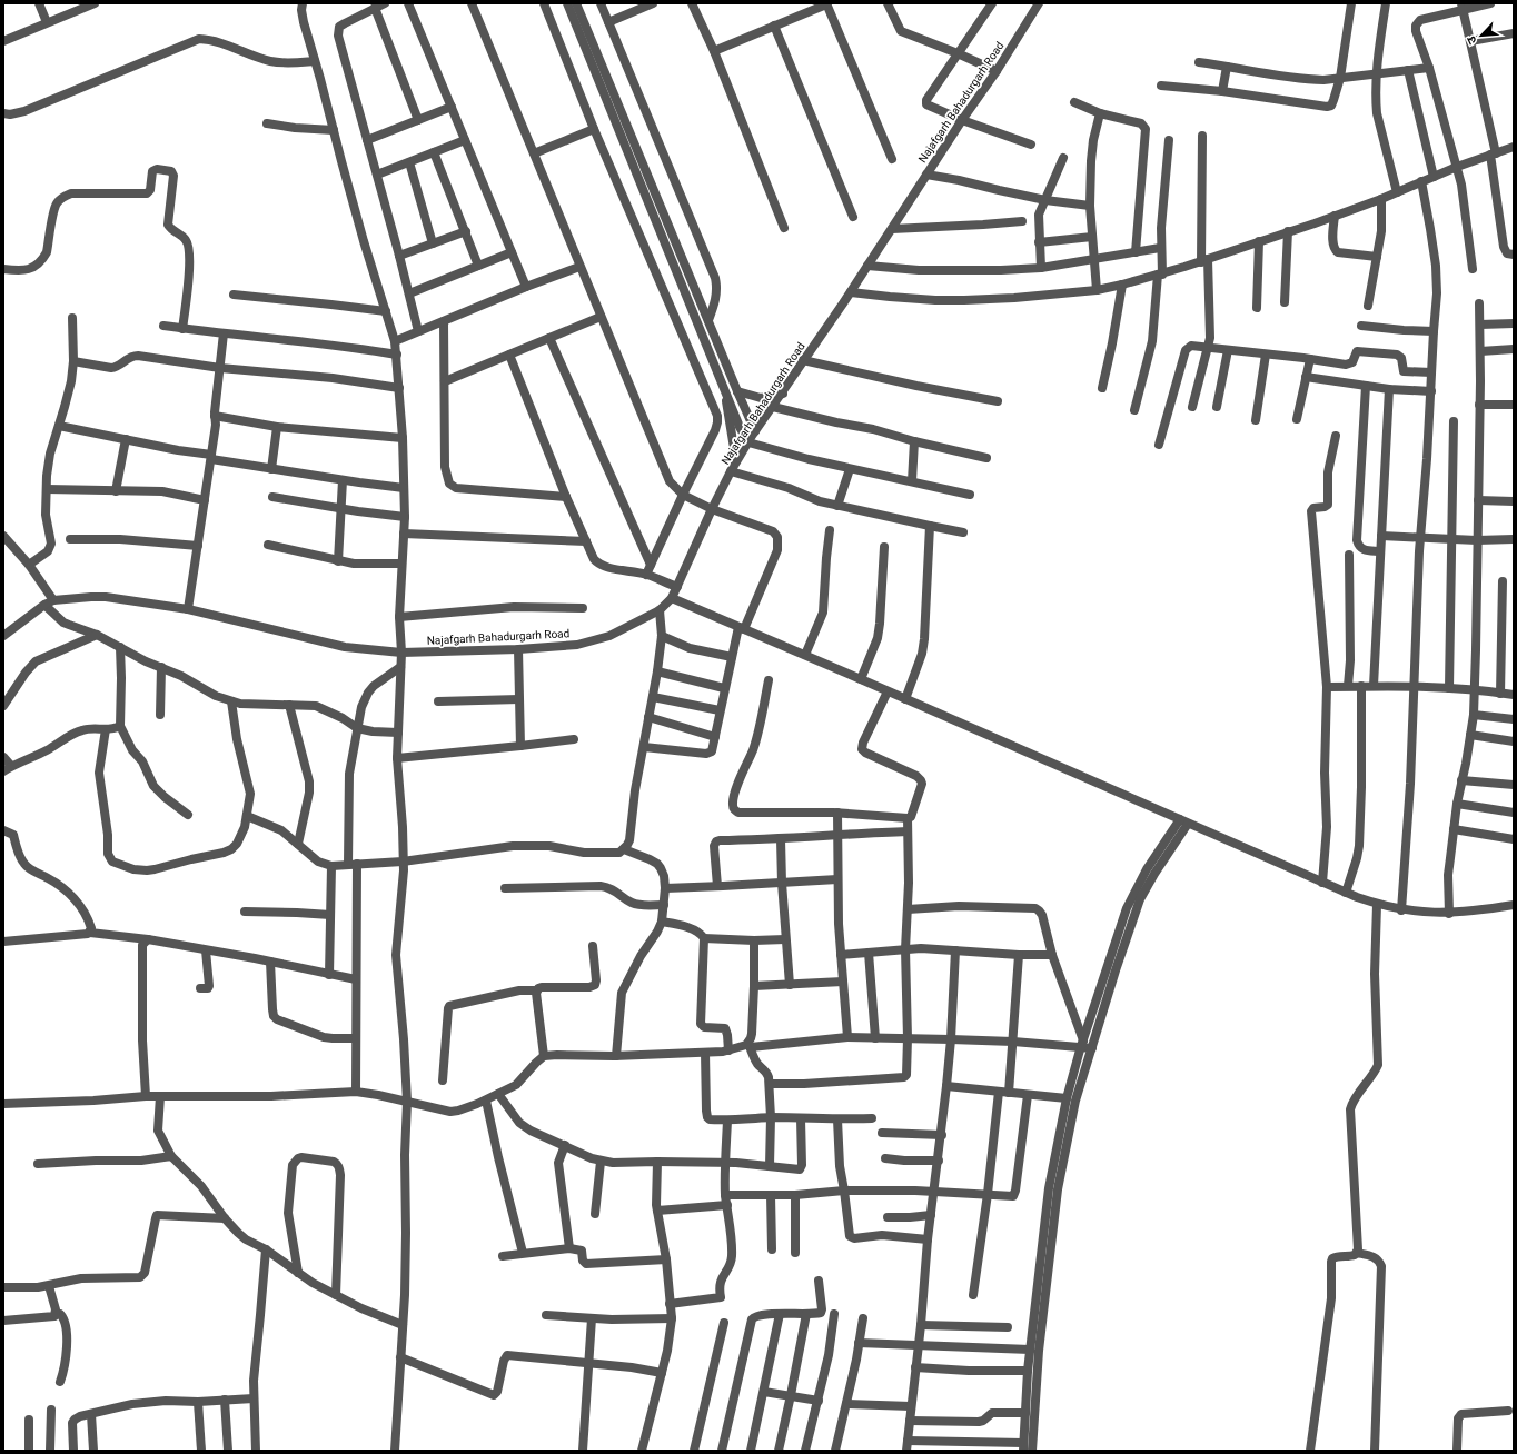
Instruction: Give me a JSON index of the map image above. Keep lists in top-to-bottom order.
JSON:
{
  "streets": {
    "street": ["Najafgarh Bahadurgarh Road"]
  },
  "north": "bottom left"
}
